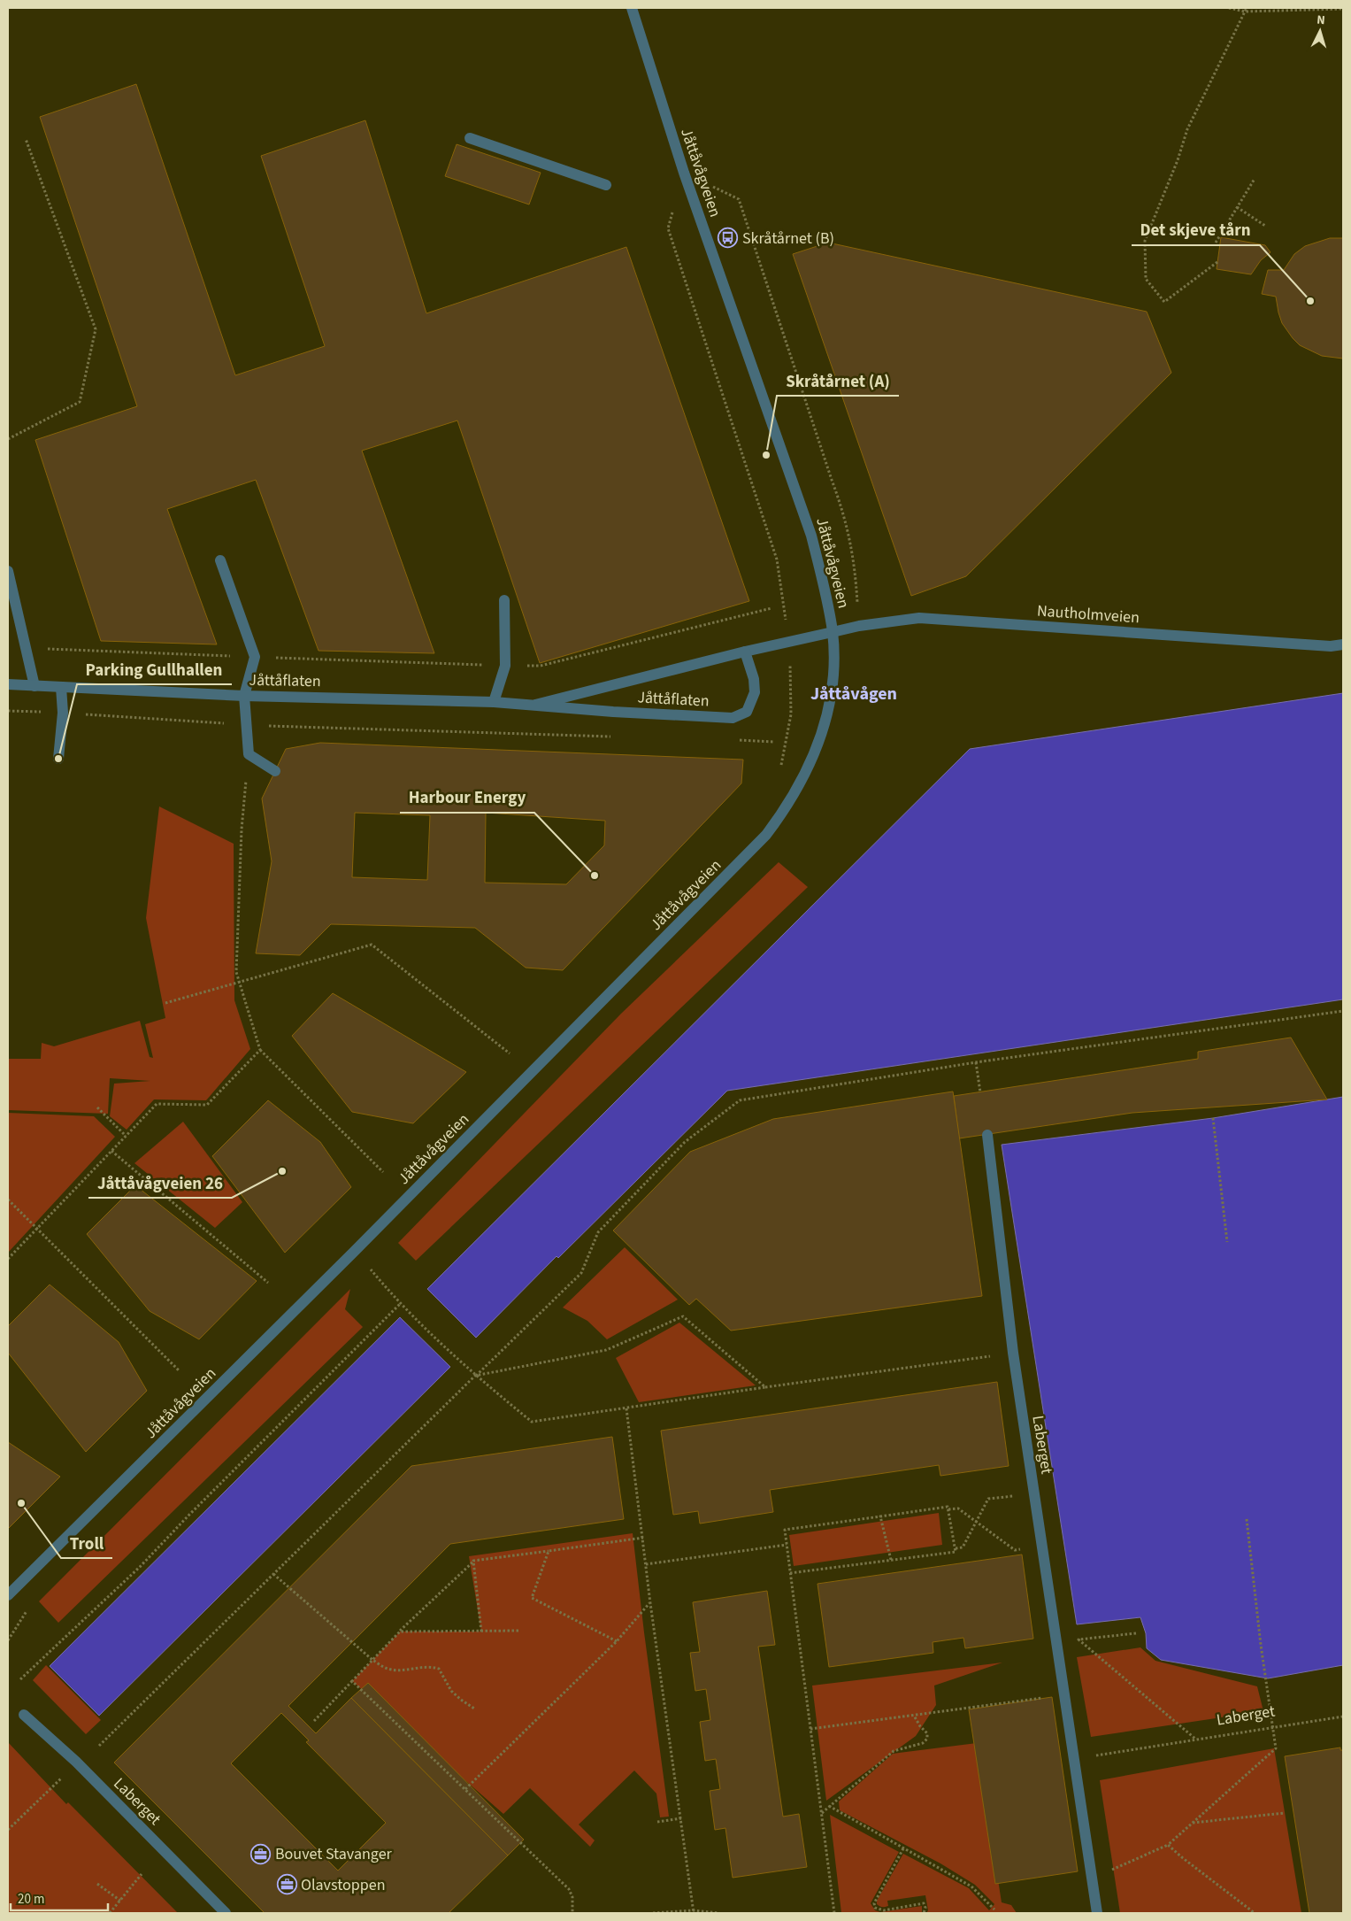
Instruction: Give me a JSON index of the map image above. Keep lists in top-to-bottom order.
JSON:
{
  "streets": {
    "street": [
      "Jåttåvågveien",
      "Nautholmveien",
      "Jåttåflaten",
      "Laberget"
    ]
  },
  "crossings": [
    ["Jåttåvågveien", "Nautholmveien"],
    ["Jåttåvågveien", "Jåttåflaten"],
    ["Nautholmveien", "Jåttåflaten"]
  ],
  "districts": ["Jåttåvågen"],
  "places": {
    "bus stop": ["Skråtårnet (B)"],
    "other": [
      "Det skjeve tårn",
      "Skråtårnet (A)",
      "Parking Gullhallen",
      "Harbour Energy",
      "Jåttåvågveien 26",
      "Troll"
    ],
    "office": ["Bouvet Stavanger", "Olavstoppen"]
  },
  "scale_bar": "20 m",
  "north": "top"
}
